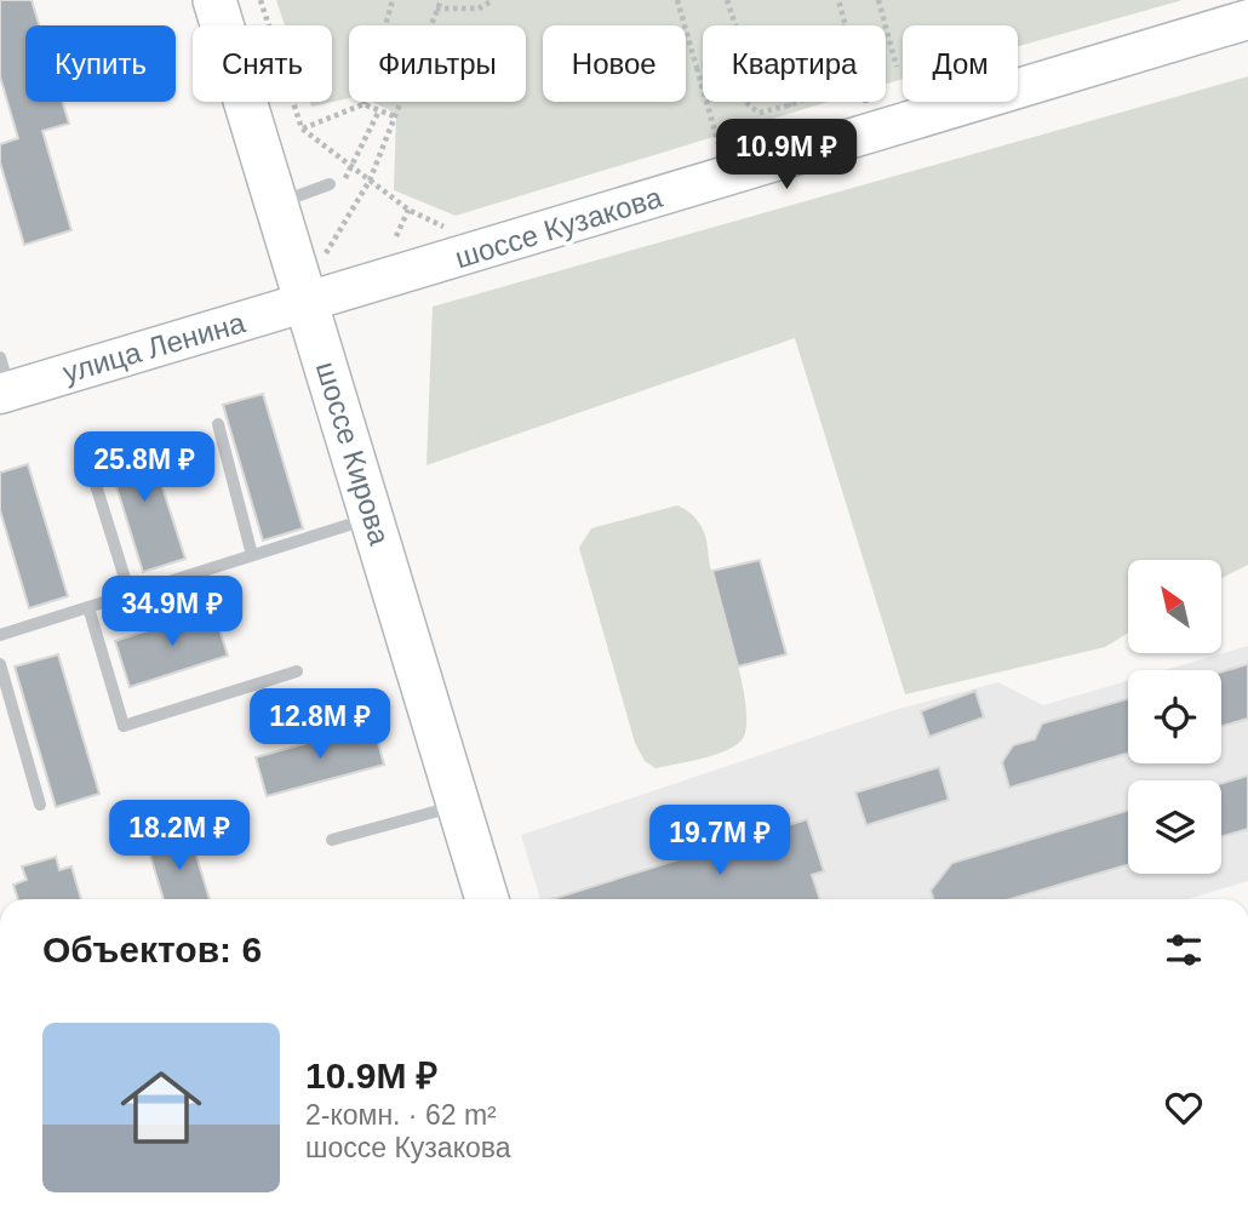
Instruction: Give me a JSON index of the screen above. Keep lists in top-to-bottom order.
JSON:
{
  "streets": {
    "main road": ["шоссе Кузакова", "улица Ленина", "шоссе Кирова"]
  },
  "crossings": [
    ["шоссе Кузакова", "улица Ленина"],
    ["шоссе Кузакова", "шоссе Кирова"],
    ["улица Ленина", "шоссе Кирова"]
  ],
  "north": "top left",
  "page": {
    "chip": [
      "Купить",
      "Снять",
      "Фильтры",
      "Новое",
      "Квартира",
      "Дом"
    ],
    "price": [
      "10.9M ₽",
      "25.8M ₽",
      "34.9M ₽",
      "12.8M ₽",
      "18.2M ₽",
      "19.7M ₽"
    ],
    "heading": "Объектов: 6",
    "list": [
      {
        "name": "10.9M ₽",
        "note": "2-комн. · 62 m² · шоссе Кузакова"
      }
    ]
  }
}
